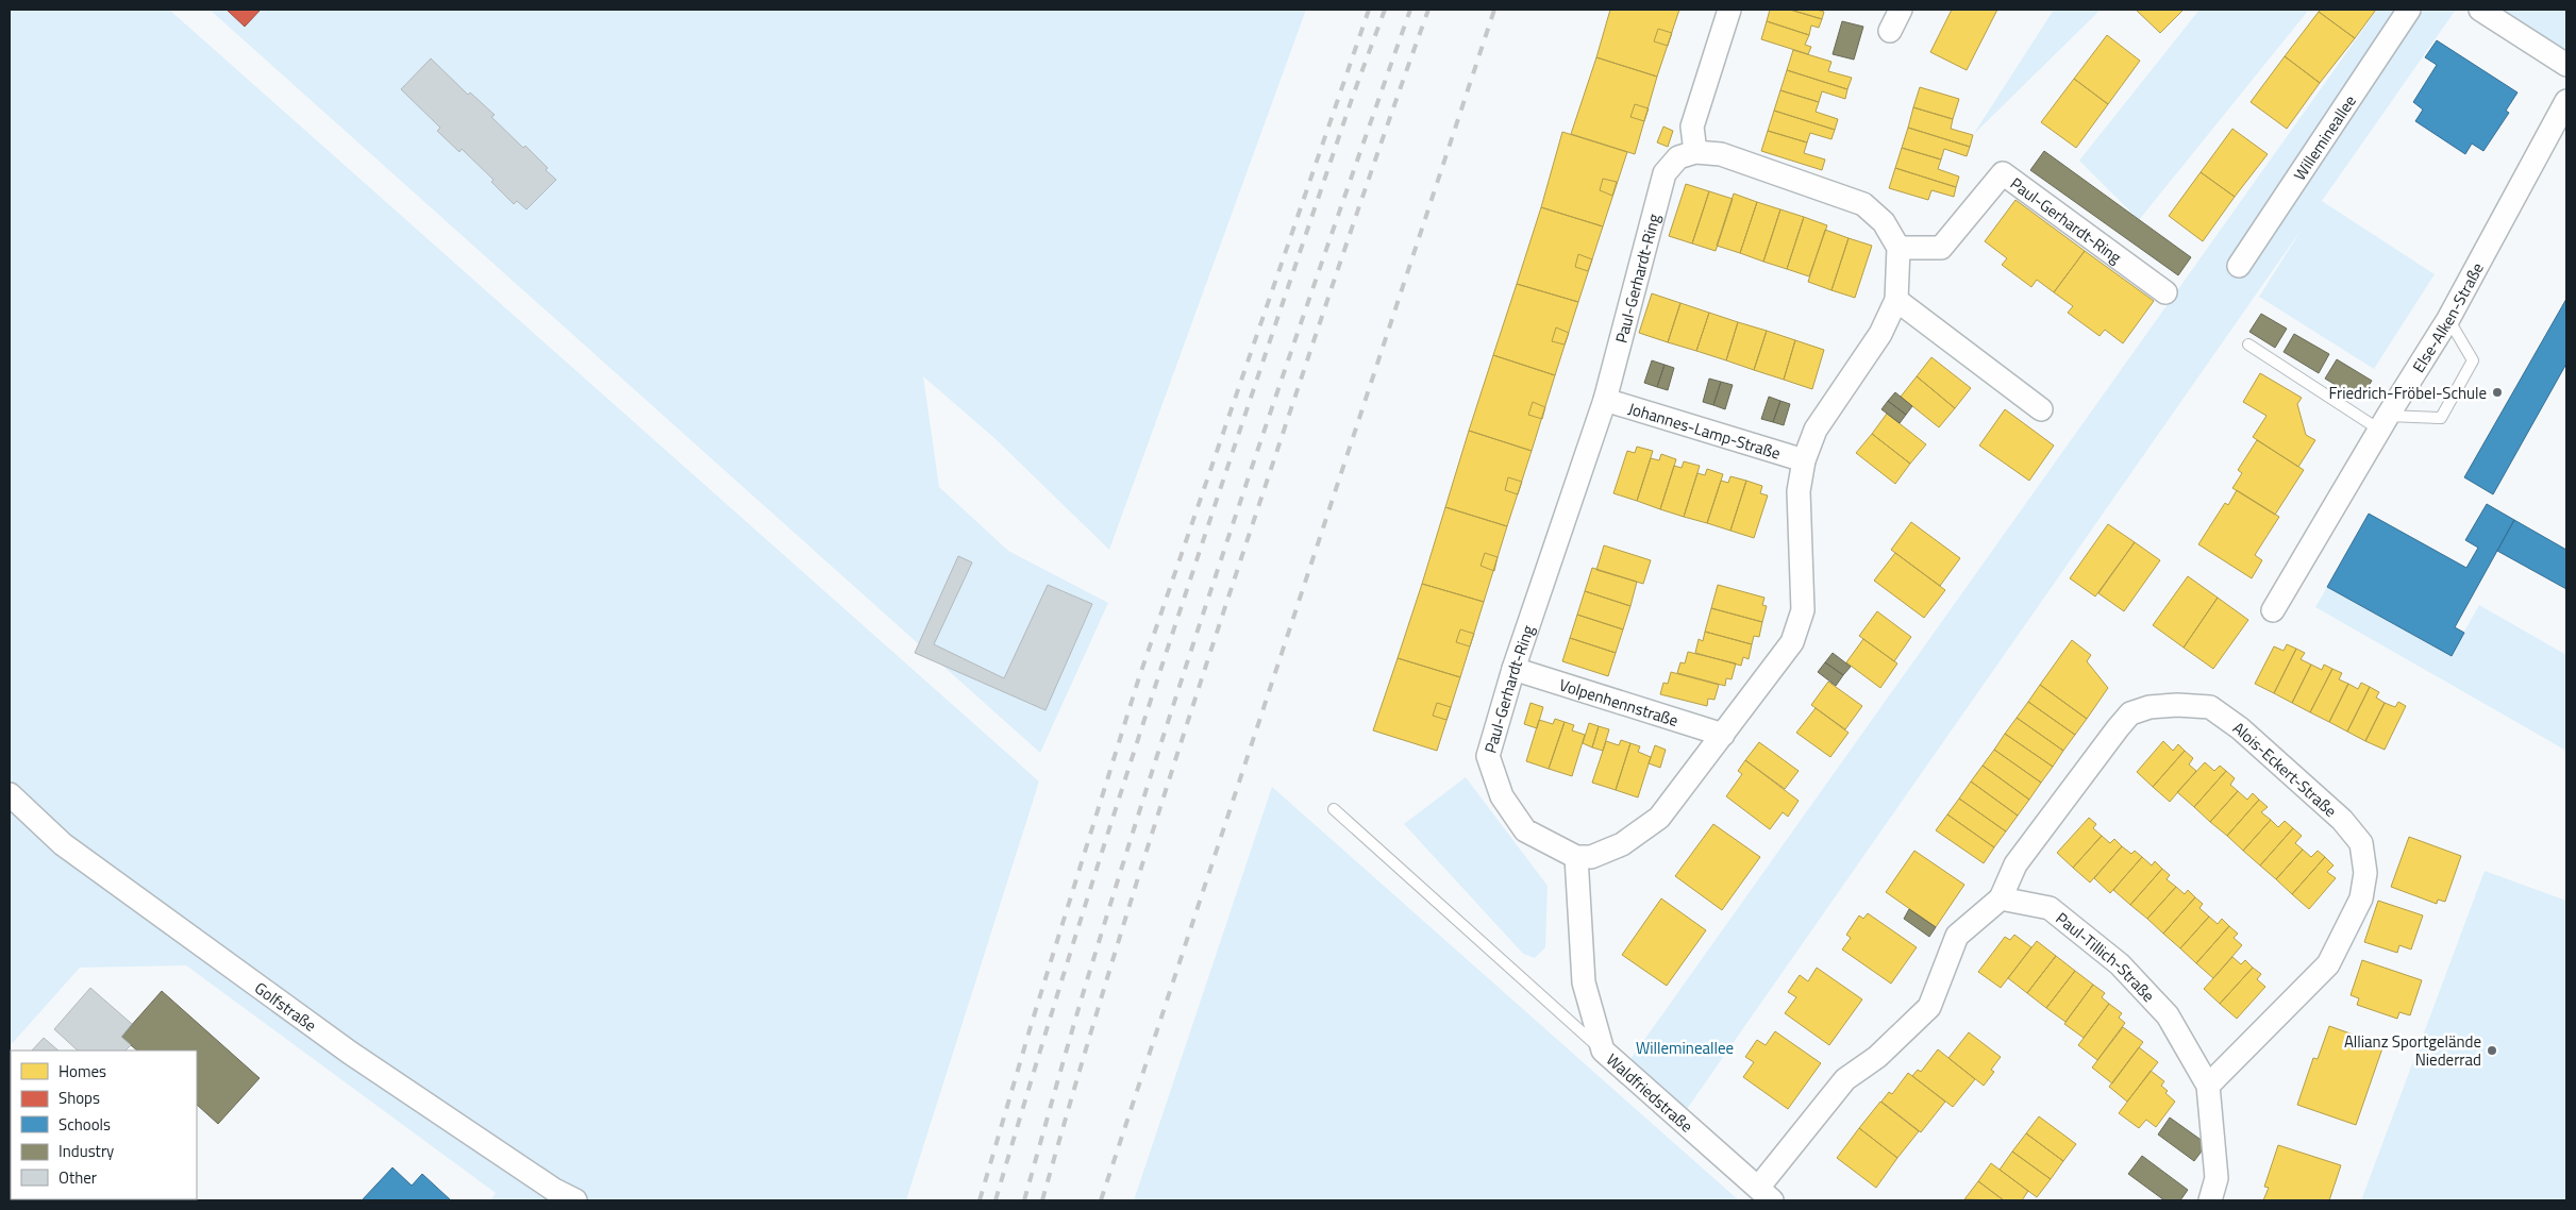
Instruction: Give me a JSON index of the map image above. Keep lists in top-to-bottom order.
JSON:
{
  "streets": {
    "street": [
      "Willemineallee",
      "Paul-Gerhardt-Ring",
      "Else-Alken-Straße",
      "Johannes-Lamp-Straße",
      "Volpenhennstraße",
      "Alois-Eckert-Straße",
      "Paul-Tillich-Straße",
      "Golfstraße",
      "Waldfriedstraße"
    ]
  },
  "crossings": [
    ["Paul-Gerhardt-Ring", "Johannes-Lamp-Straße"],
    ["Paul-Gerhardt-Ring", "Volpenhennstraße"],
    ["Paul-Gerhardt-Ring", "Waldfriedstraße"],
    ["Alois-Eckert-Straße", "Paul-Tillich-Straße"]
  ],
  "parks": ["Willemineallee"],
  "places": ["Friedrich-Fröbel-Schule", "Allianz Sportgelände Niederrad"],
  "legend": [
    "Homes",
    "Shops",
    "Schools",
    "Industry",
    "Other"
  ]
}
